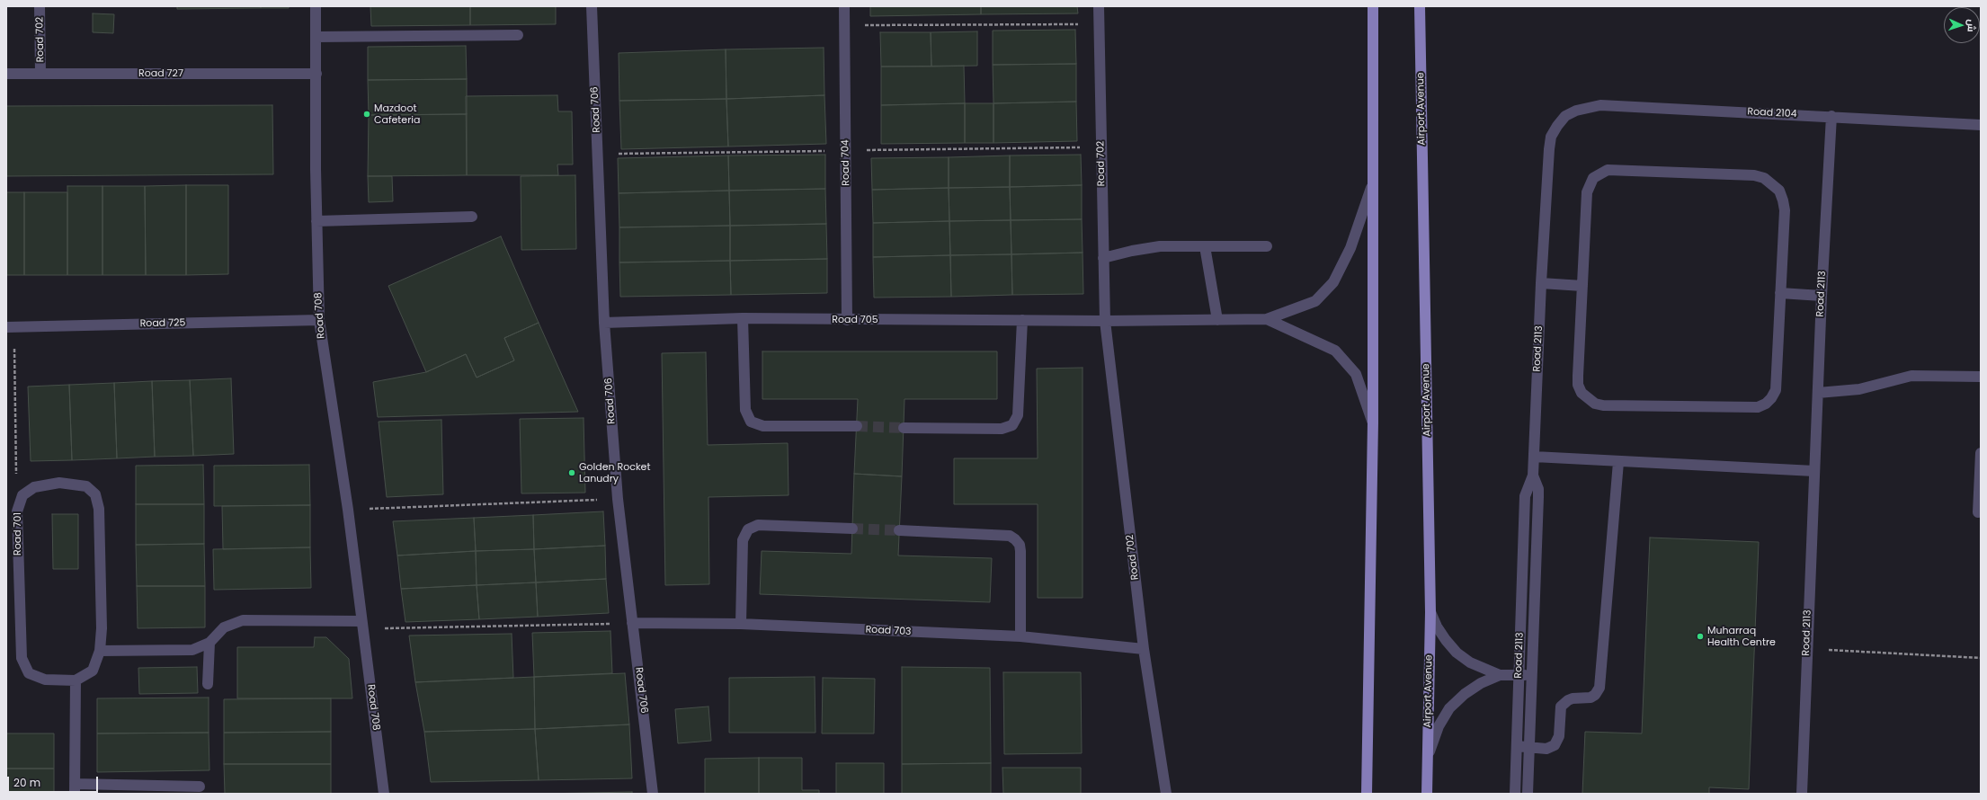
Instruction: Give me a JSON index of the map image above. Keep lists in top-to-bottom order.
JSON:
{
  "streets": {
    "main road": ["Airport Avenue"],
    "street": [
      "Road 702",
      "Road 727",
      "Road 706",
      "Road 2104",
      "Road 704",
      "Road 2113",
      "Road 708",
      "Road 705",
      "Road 725",
      "Road 701",
      "Road 703"
    ]
  },
  "crossings": [
    ["Road 702", "Road 727"],
    ["Road 702", "Road 705"],
    ["Road 702", "Road 703"],
    ["Road 727", "Road 708"],
    ["Airport Avenue", "Road 2113"],
    ["Road 706", "Road 705"],
    ["Road 706", "Road 703"],
    ["Road 2104", "Road 2113"],
    ["Road 704", "Road 705"],
    ["Road 708", "Road 725"]
  ],
  "places": ["Mazdoot Cafeteria", "Golden Rocket Lanudry", "Muharraq Health Centre"],
  "scale_bar": "20 m",
  "north": "right"
}
